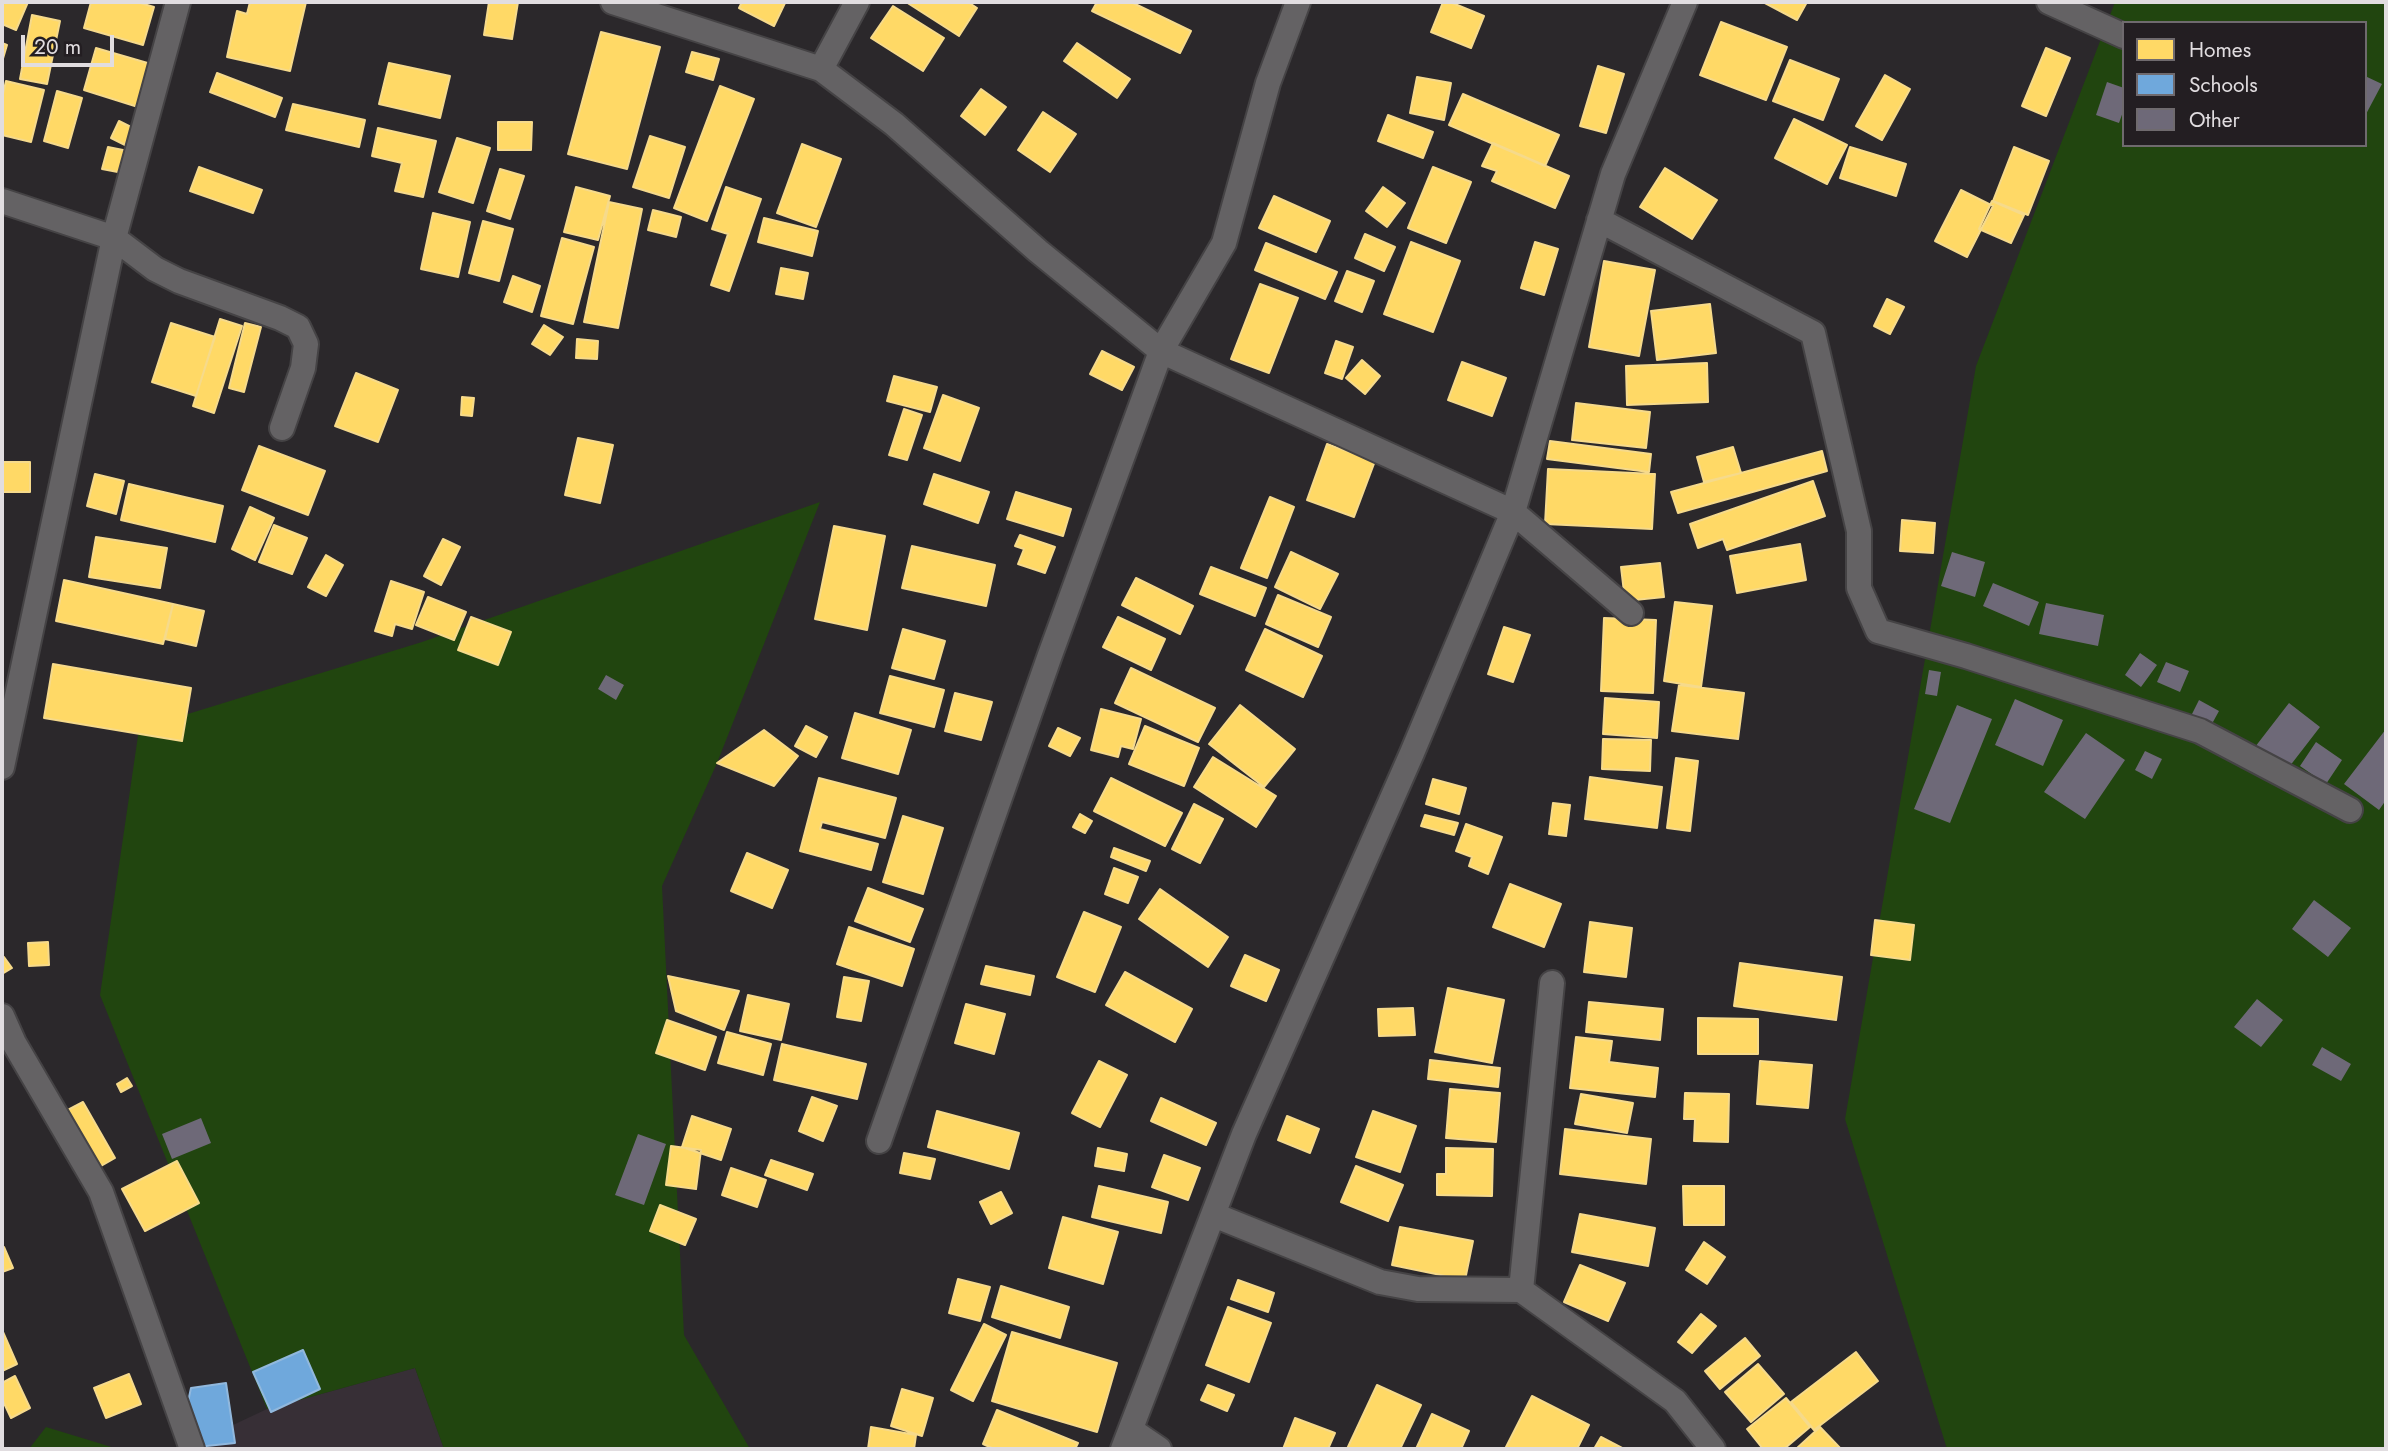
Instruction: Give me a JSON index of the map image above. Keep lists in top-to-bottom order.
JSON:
{
  "legend": ["Homes", "Schools", "Other"],
  "scale_bar": "20 m"
}
